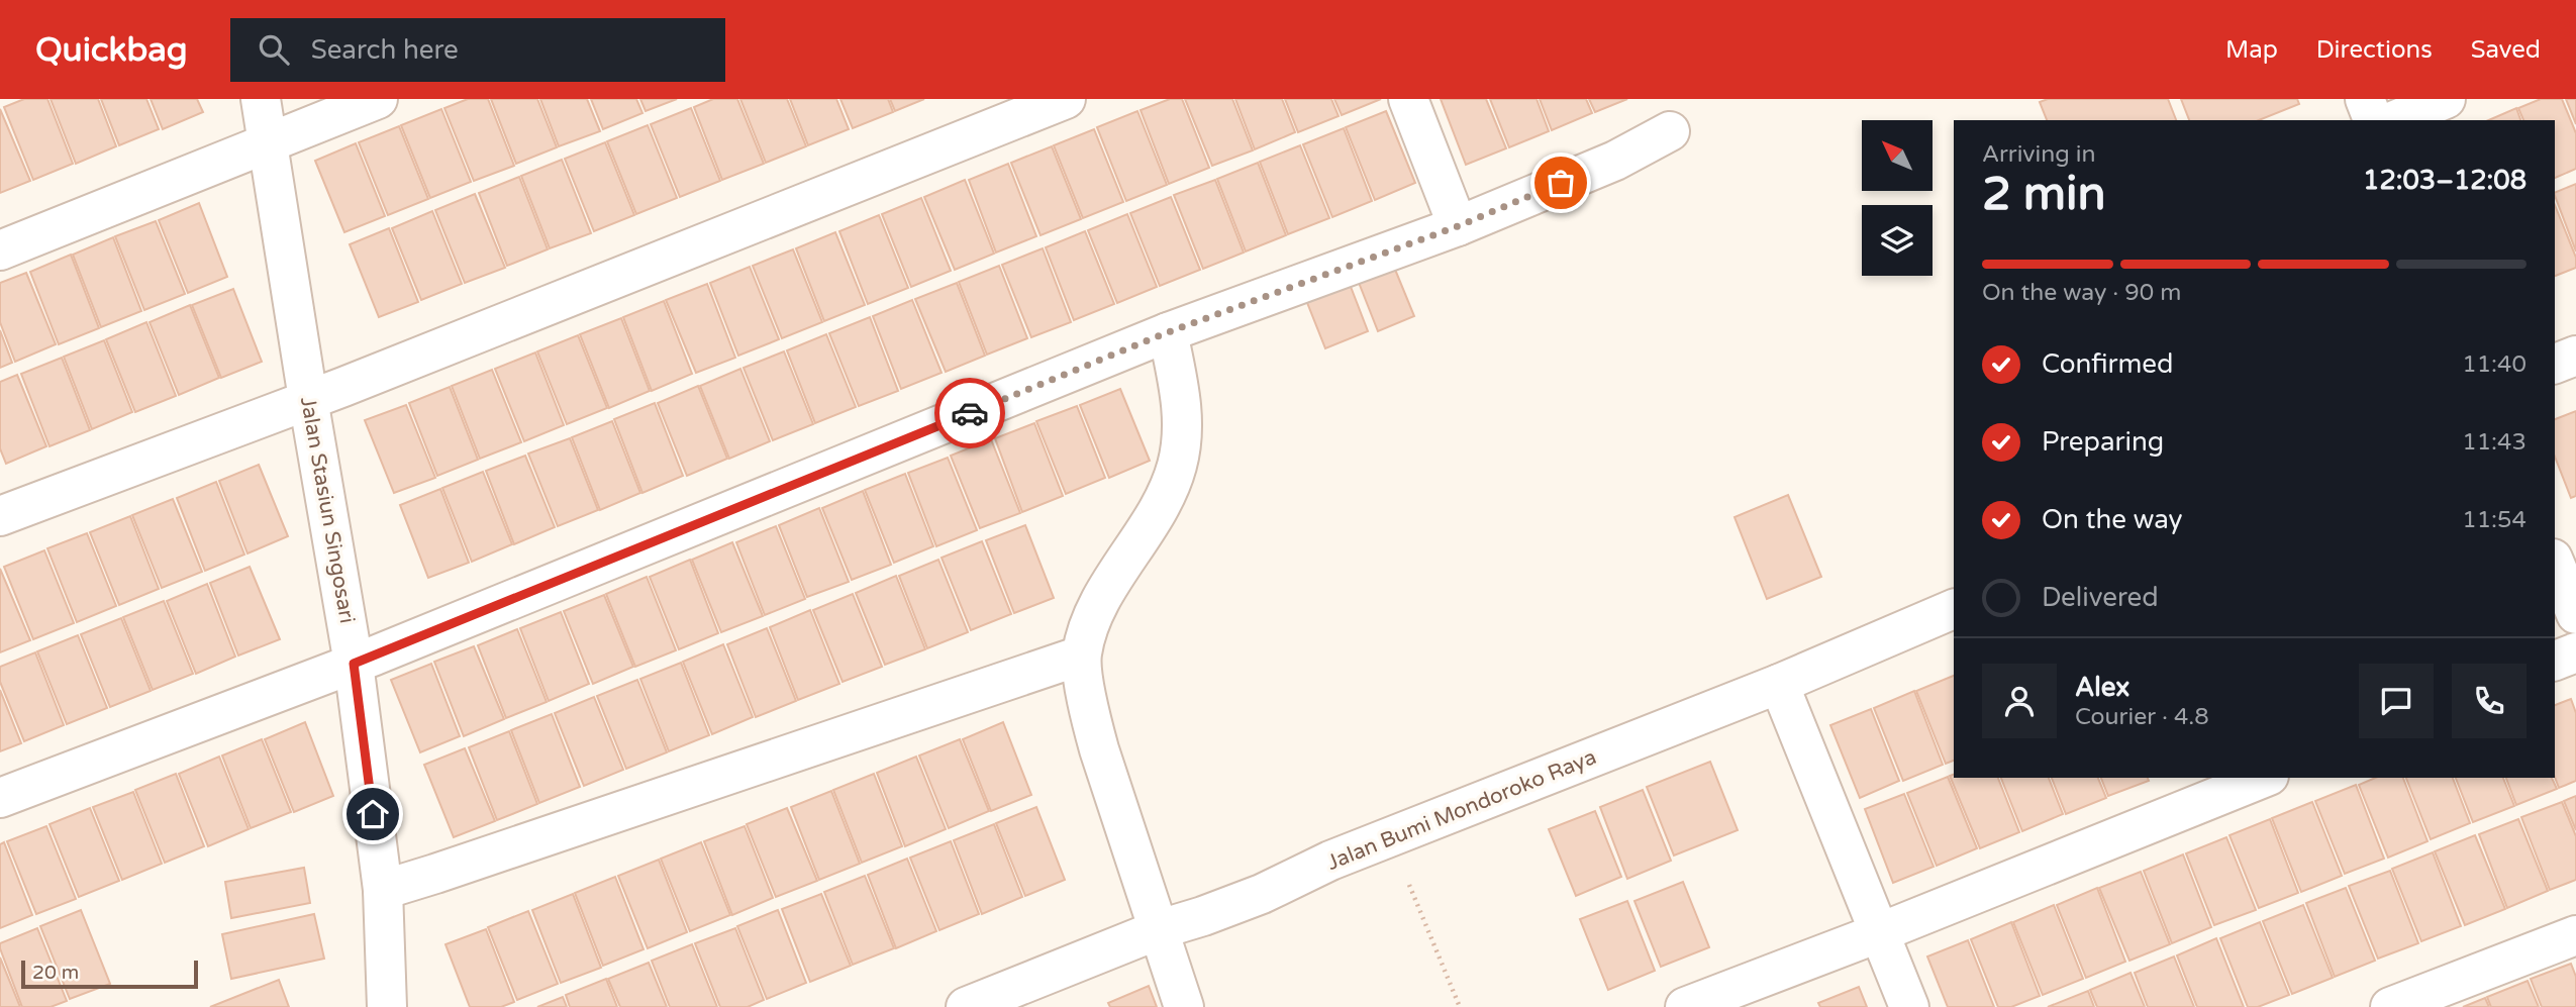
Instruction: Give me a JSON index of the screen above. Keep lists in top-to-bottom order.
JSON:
{
  "streets": {
    "street": ["Jalan Stasiun Singosari", "Jalan Bumi Mondoroko Raya"]
  },
  "scale_bar": "20 m",
  "north": "top left",
  "page": {
    "header": "Quickbag",
    "search": "Search here",
    "nav": ["Map", "Directions", "Saved"],
    "heading": ["2 min", "Arriving in", "12:03–12:08"],
    "panel": ["Alex", "Courier · 4.8"],
    "bar": "On the way · 90 m",
    "list": [
      ["Confirmed", "11:40"],
      ["Preparing", "11:43"],
      ["On the way", "11:54"],
      "Delivered"
    ],
    "scale": "20 m"
  }
}
